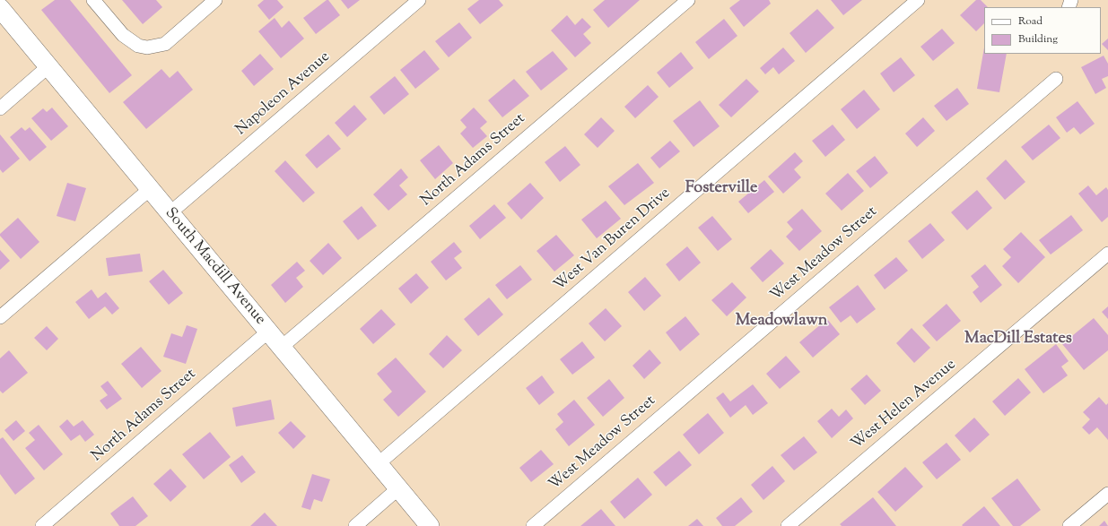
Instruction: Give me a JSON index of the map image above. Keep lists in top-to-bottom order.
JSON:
{
  "streets": {
    "street": [
      "Napoleon Avenue",
      "North Adams Street",
      "West Van Buren Drive",
      "West Meadow Street",
      "South Macdill Avenue",
      "West Helen Avenue"
    ]
  },
  "crossings": [
    ["Napoleon Avenue", "South Macdill Avenue"],
    ["North Adams Street", "South Macdill Avenue"],
    ["West Van Buren Drive", "South Macdill Avenue"]
  ],
  "districts": ["Fosterville", "Meadowlawn", "MacDill Estates"],
  "legend": ["Road", "Building"]
}
